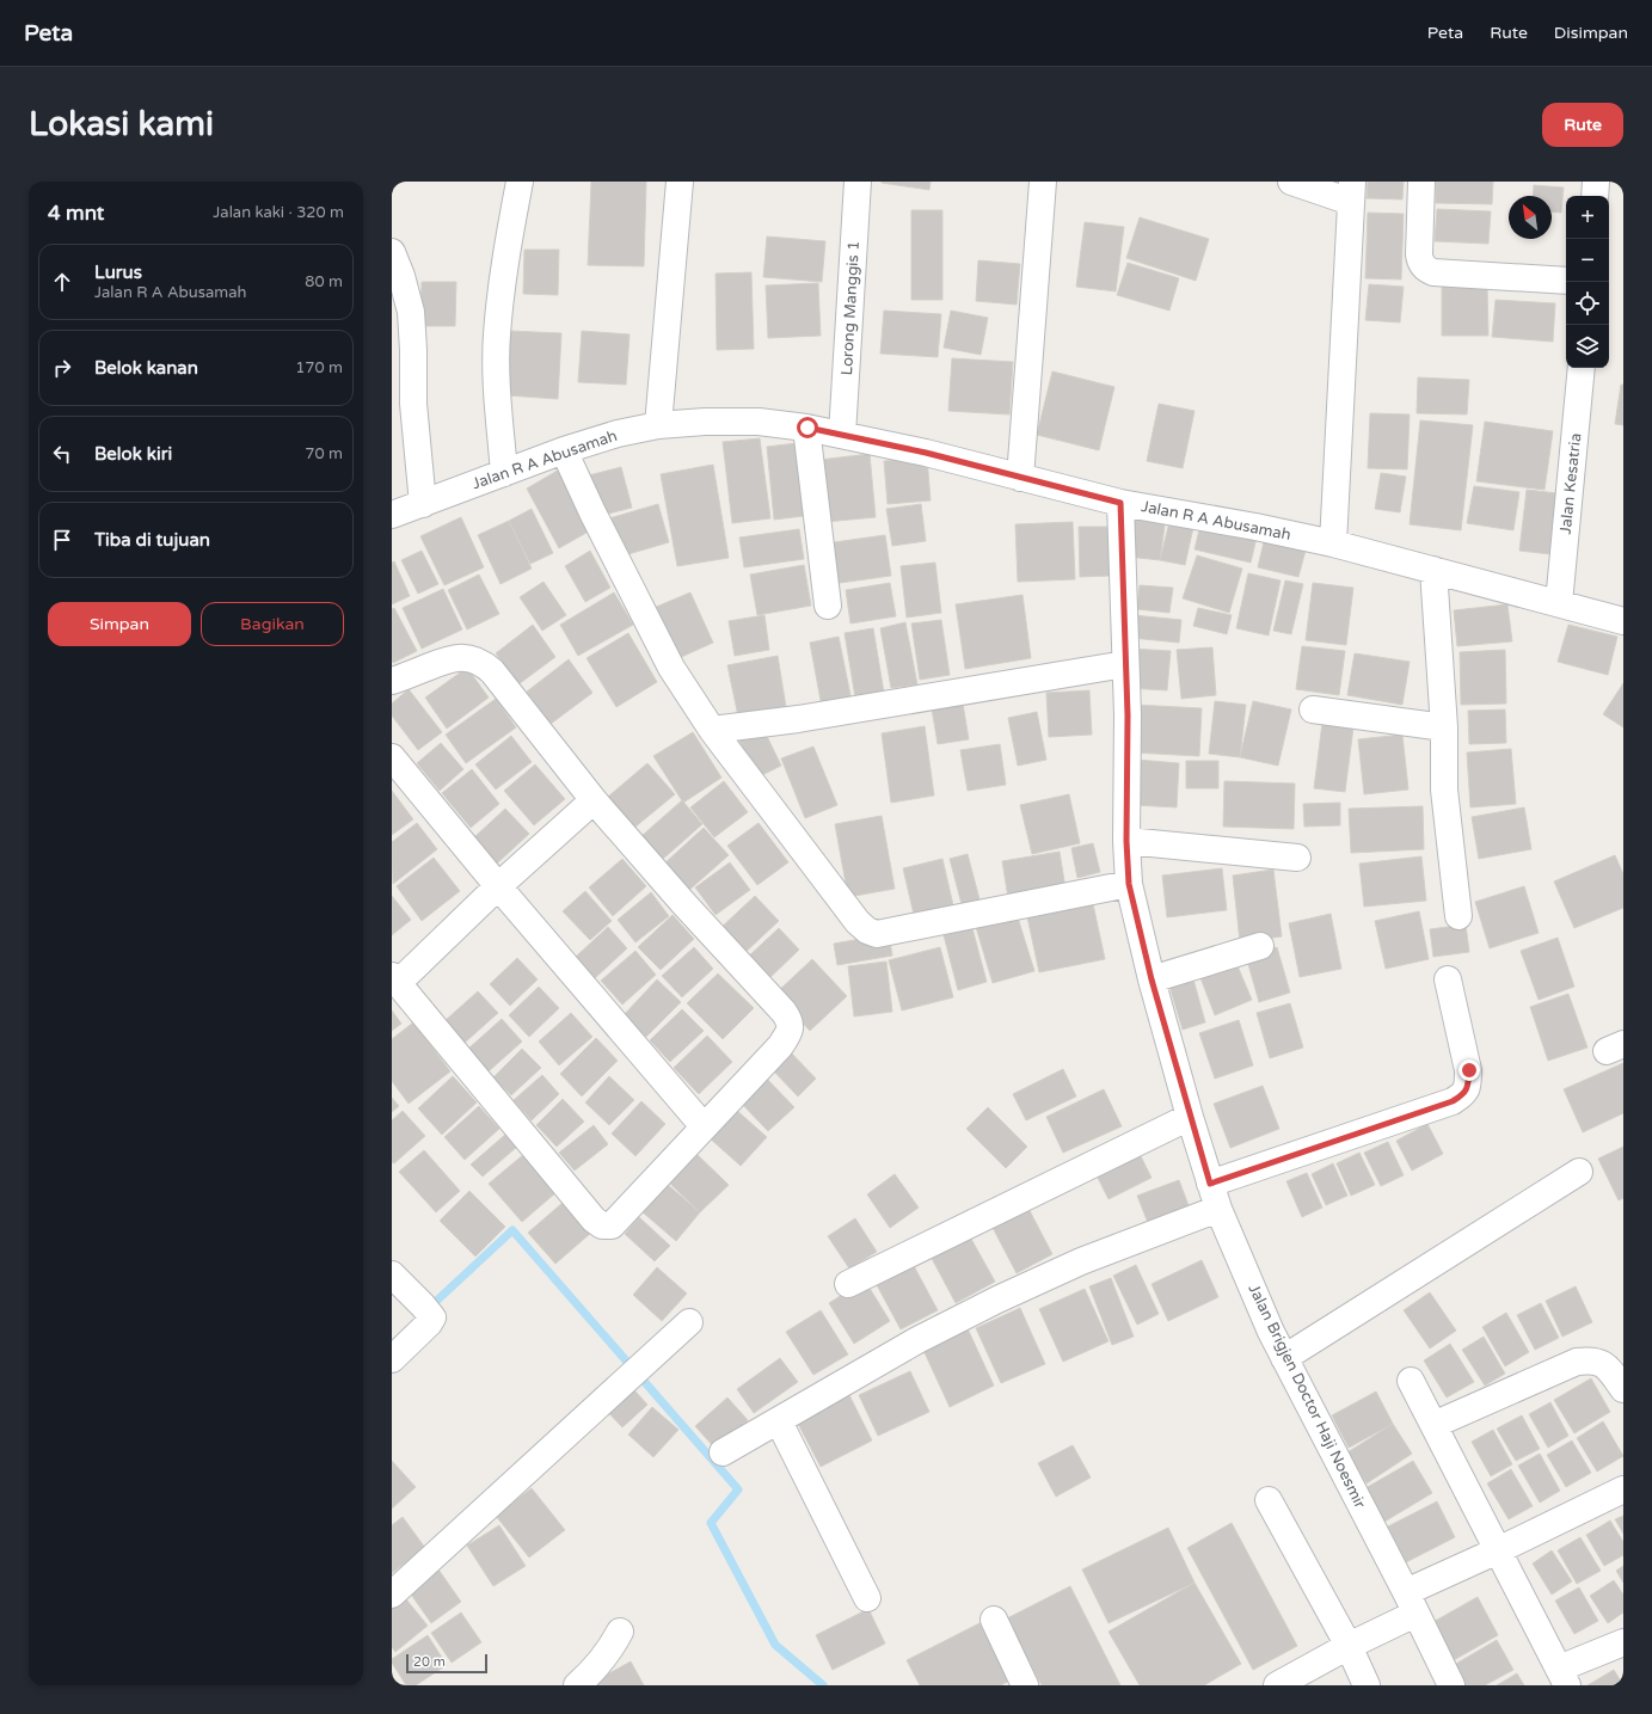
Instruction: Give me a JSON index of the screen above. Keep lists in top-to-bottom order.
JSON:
{
  "streets": {
    "street": [
      "Lorong Manggis 1",
      "Jalan R A Abusamah",
      "Jalan Kesatria",
      "Jalan Brigjen Doctor Haji Noesmir"
    ]
  },
  "crossings": [
    ["Lorong Manggis 1", "Jalan R A Abusamah"],
    ["Jalan R A Abusamah", "Jalan Kesatria"],
    ["Jalan R A Abusamah", "Jalan Brigjen Doctor Haji Noesmir"]
  ],
  "scale_bar": "20 m",
  "north": "top left",
  "page": {
    "header": "Peta",
    "nav": ["Peta", "Rute", "Disimpan"],
    "buttons": [
      "Rute",
      ["Simpan", "Bagikan"]
    ],
    "title": "Lokasi kami",
    "heading": ["4 mnt", "Jalan kaki · 320 m"],
    "map_buttons": ["+", "−"],
    "list": [
      ["Lurus", "Jalan R A Abusamah", "80 m"],
      ["Belok kanan", "170 m"],
      ["Belok kiri", "70 m"],
      "Tiba di tujuan"
    ],
    "scale": "20 m"
  }
}
